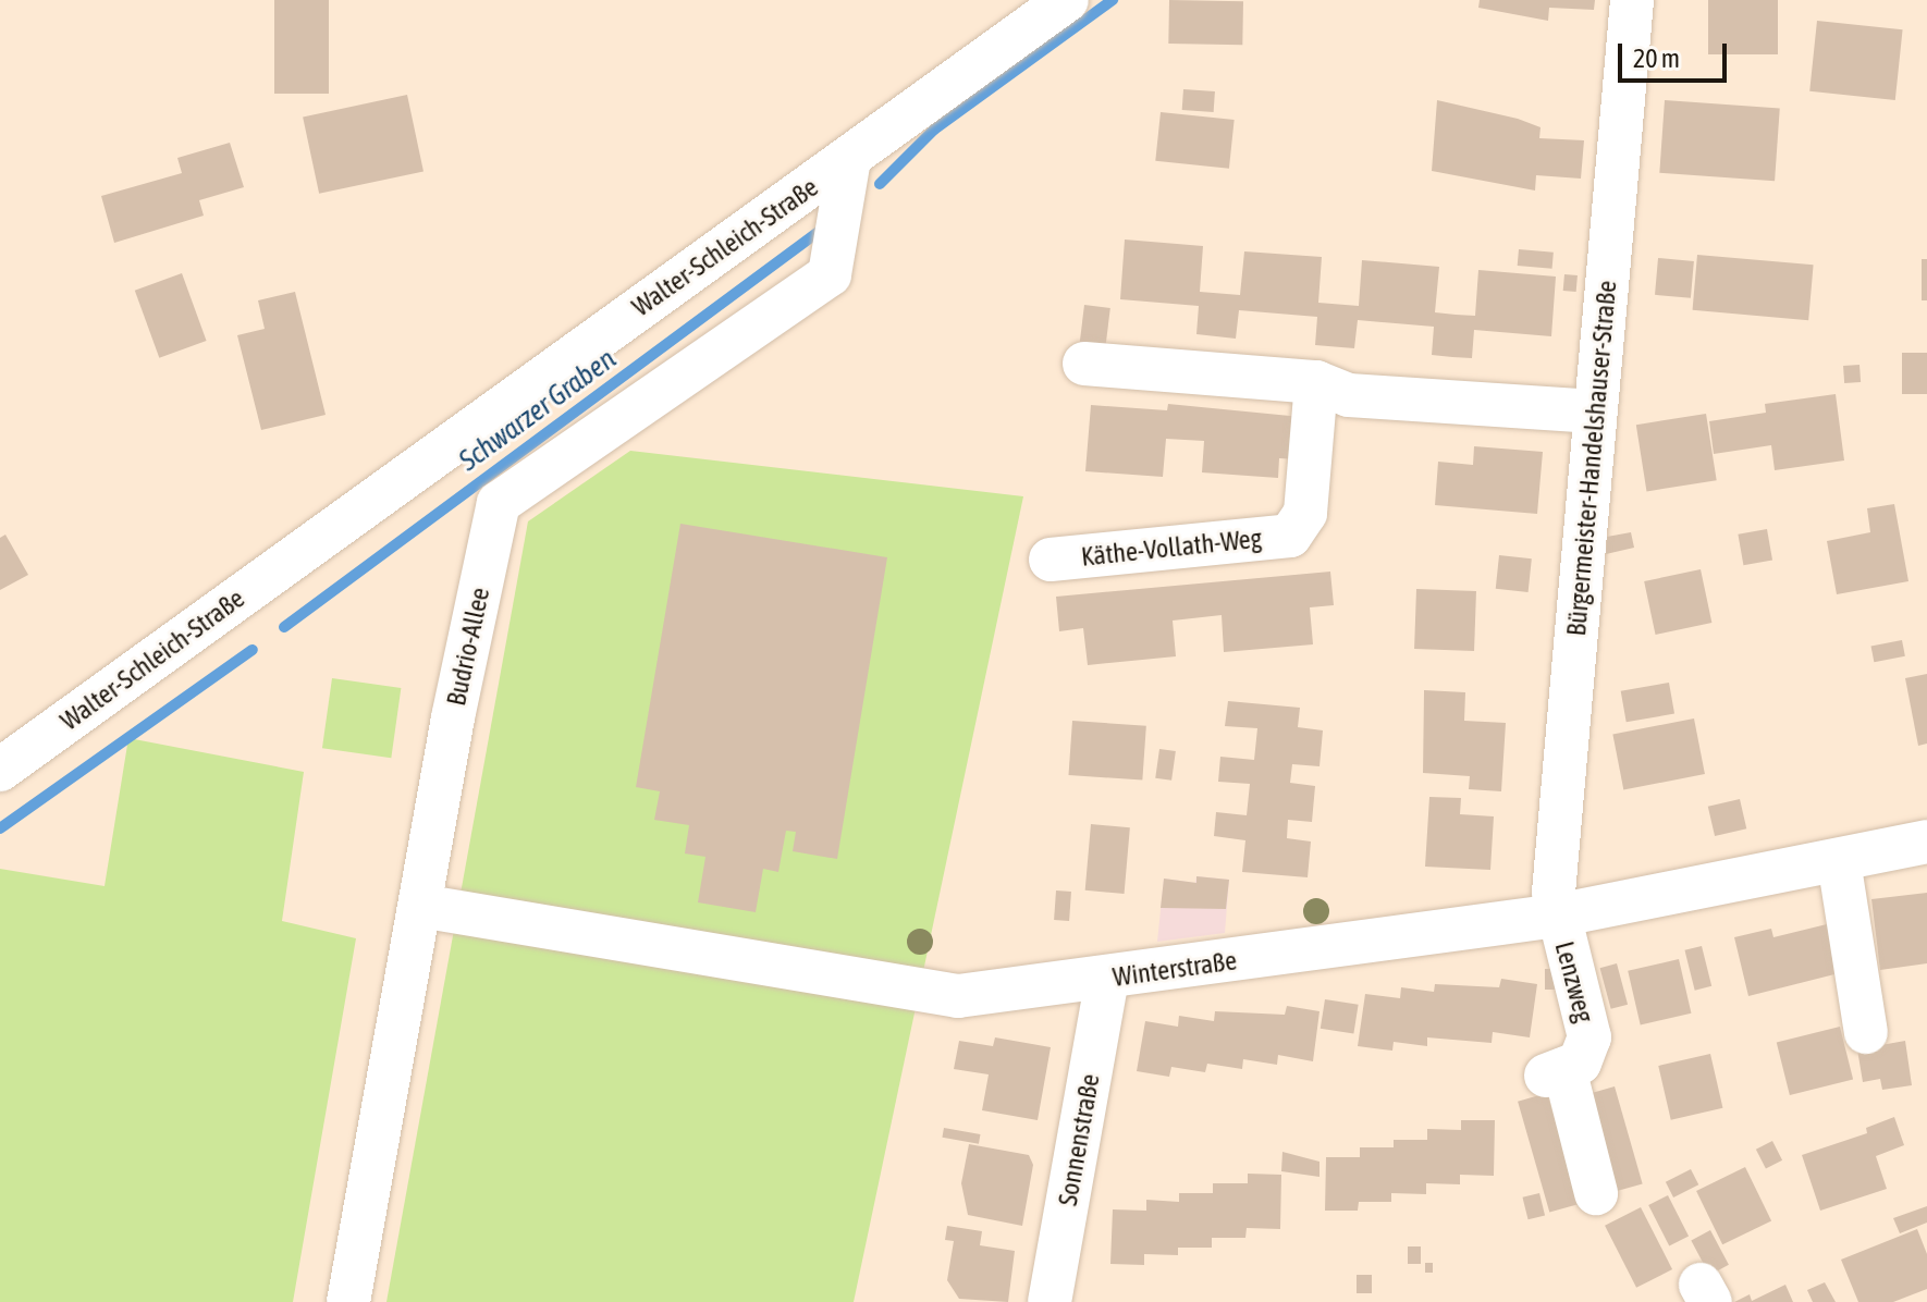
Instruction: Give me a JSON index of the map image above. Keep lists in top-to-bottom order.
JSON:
{
  "streets": {
    "street": [
      "Walter-Schleich-Straße",
      "Bürgermeister-Handelshauser-Straße",
      "Käthe-Vollath-Weg",
      "Budrio-Allee",
      "Winterstraße",
      "Lenzweg",
      "Sonnenstraße"
    ]
  },
  "crossings": [
    ["Walter-Schleich-Straße", "Budrio-Allee"],
    ["Bürgermeister-Handelshauser-Straße", "Winterstraße"],
    ["Bürgermeister-Handelshauser-Straße", "Lenzweg"],
    ["Budrio-Allee", "Winterstraße"],
    ["Winterstraße", "Lenzweg"],
    ["Winterstraße", "Sonnenstraße"]
  ],
  "water": ["Schwarzer Graben"],
  "scale_bar": "20 m"
}
